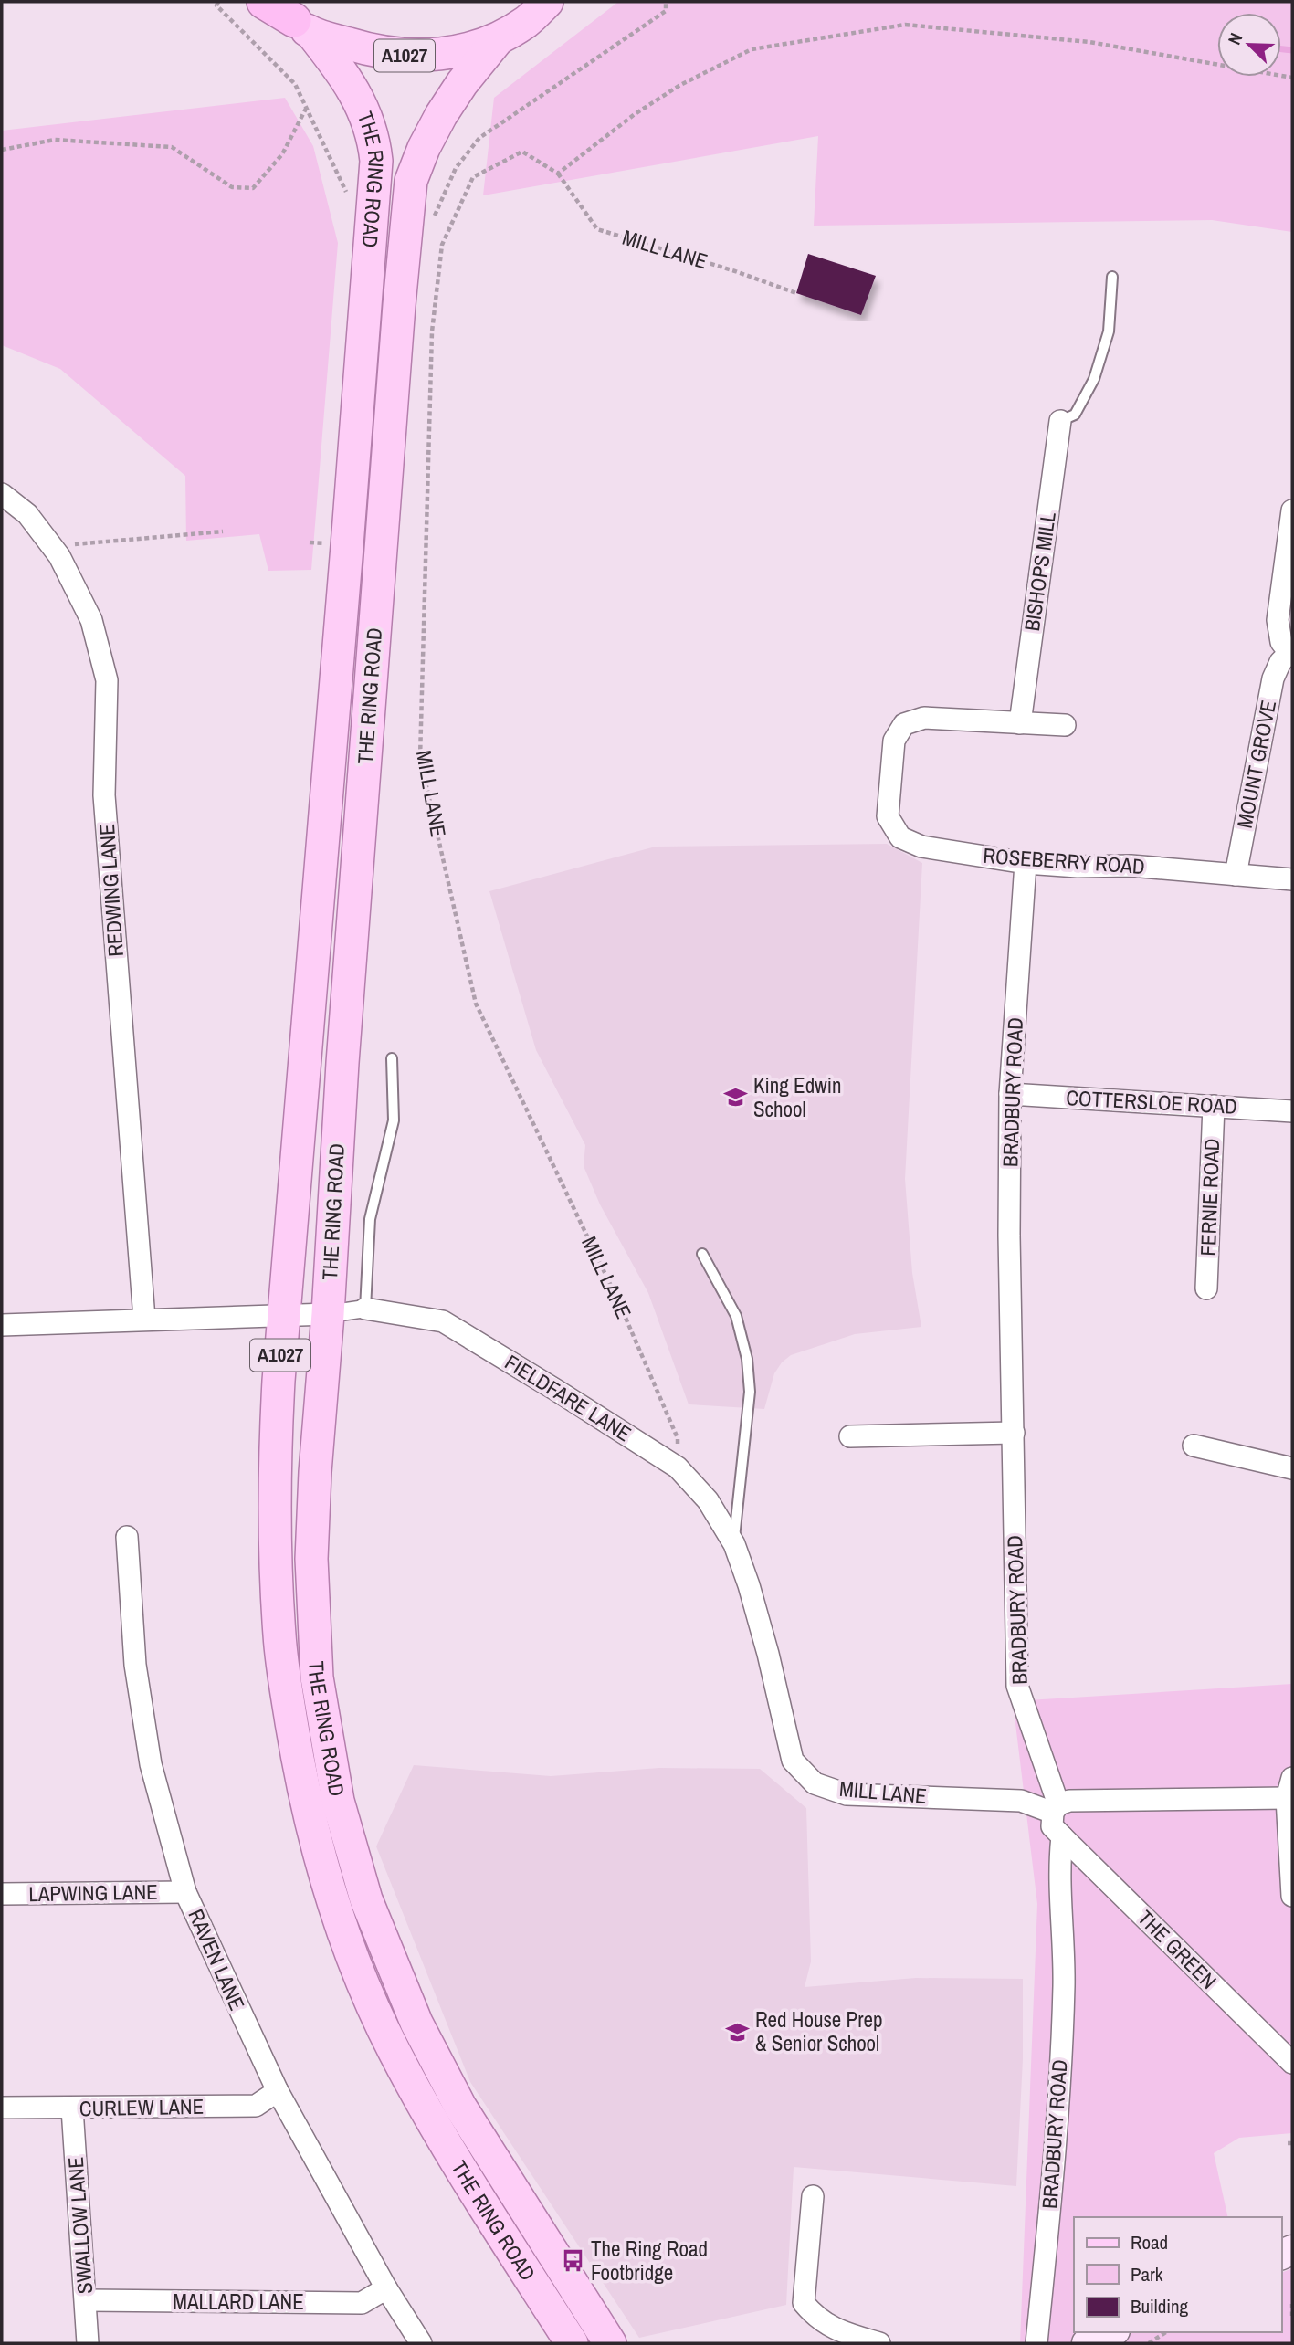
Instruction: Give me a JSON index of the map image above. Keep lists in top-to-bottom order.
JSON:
{
  "streets": {
    "main road": ["A1027", "THE RING ROAD"],
    "street": [
      "MILL LANE",
      "BISHOPS MILL",
      "MOUNT GROVE",
      "ROSEBERRY ROAD",
      "REDWING LANE",
      "BRADBURY ROAD",
      "COTTERSLOE ROAD",
      "FERNIE ROAD",
      "FIELDFARE LANE",
      "LAPWING LANE",
      "THE GREEN",
      "RAVEN LANE",
      "CURLEW LANE",
      "SWALLOW LANE",
      "MALLARD LANE"
    ]
  },
  "crossings": [
    ["A1027", "THE RING ROAD"],
    ["MILL LANE", "BRADBURY ROAD"],
    ["MILL LANE", "FIELDFARE LANE"],
    ["BISHOPS MILL", "ROSEBERRY ROAD"],
    ["MOUNT GROVE", "ROSEBERRY ROAD"],
    ["ROSEBERRY ROAD", "BRADBURY ROAD"],
    ["BRADBURY ROAD", "COTTERSLOE ROAD"],
    ["BRADBURY ROAD", "THE GREEN"],
    ["COTTERSLOE ROAD", "FERNIE ROAD"],
    ["LAPWING LANE", "RAVEN LANE"],
    ["RAVEN LANE", "CURLEW LANE"],
    ["RAVEN LANE", "MALLARD LANE"],
    ["CURLEW LANE", "SWALLOW LANE"],
    ["SWALLOW LANE", "MALLARD LANE"]
  ],
  "places": {
    "school or university": ["King Edwin School", "Red House Prep & Senior School"],
    "bus stop": ["The Ring Road Footbridge"]
  },
  "legend": ["Road", "Park", "Building"],
  "north": "top left"
}
